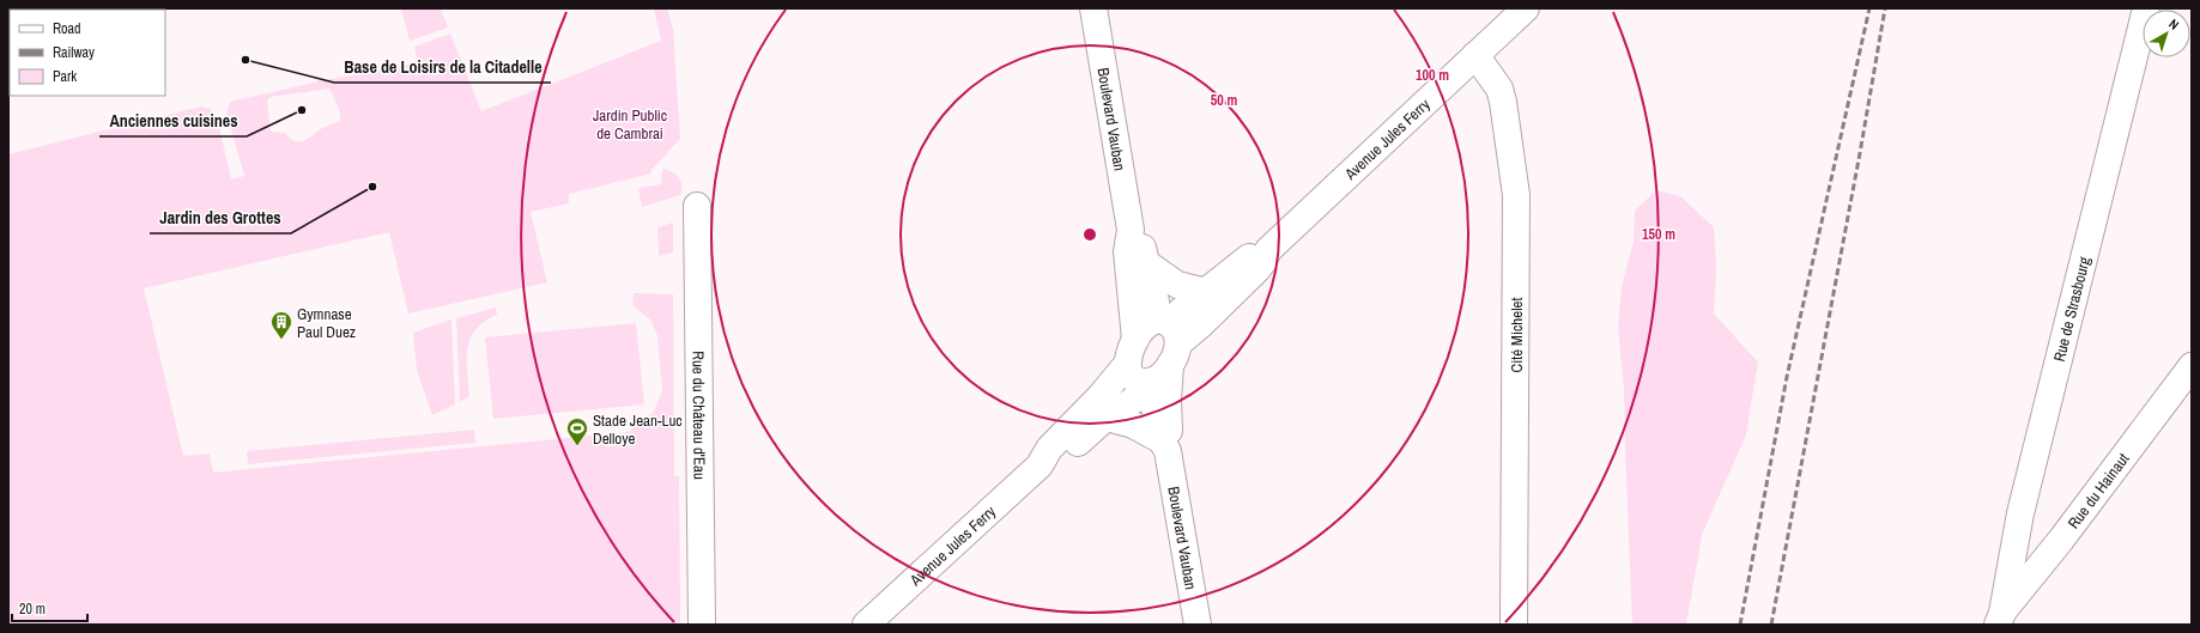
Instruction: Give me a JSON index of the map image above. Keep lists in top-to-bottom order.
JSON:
{
  "streets": {
    "street": [
      "Boulevard Vauban",
      "Avenue Jules Ferry",
      "Rue de Strasbourg",
      "Cité Michelet",
      "Rue du Château d'Eau",
      "Rue du Hainaut"
    ]
  },
  "crossings": [
    ["Boulevard Vauban", "Avenue Jules Ferry"],
    ["Avenue Jules Ferry", "Cité Michelet"],
    ["Rue de Strasbourg", "Rue du Hainaut"]
  ],
  "parks": ["Jardin Public de Cambrai"],
  "places": {
    "other": ["Base de Loisirs de la Citadelle", "Anciennes cuisines", "Jardin des Grottes"],
    "building": ["Gymnase Paul Duez"],
    "sports": ["Stade Jean-Luc Delloye"]
  },
  "legend": ["Road", "Railway", "Park"],
  "scale_bar": "20 m",
  "north": "top right",
  "rings": ["100 m", "50 m", "150 m"]
}
